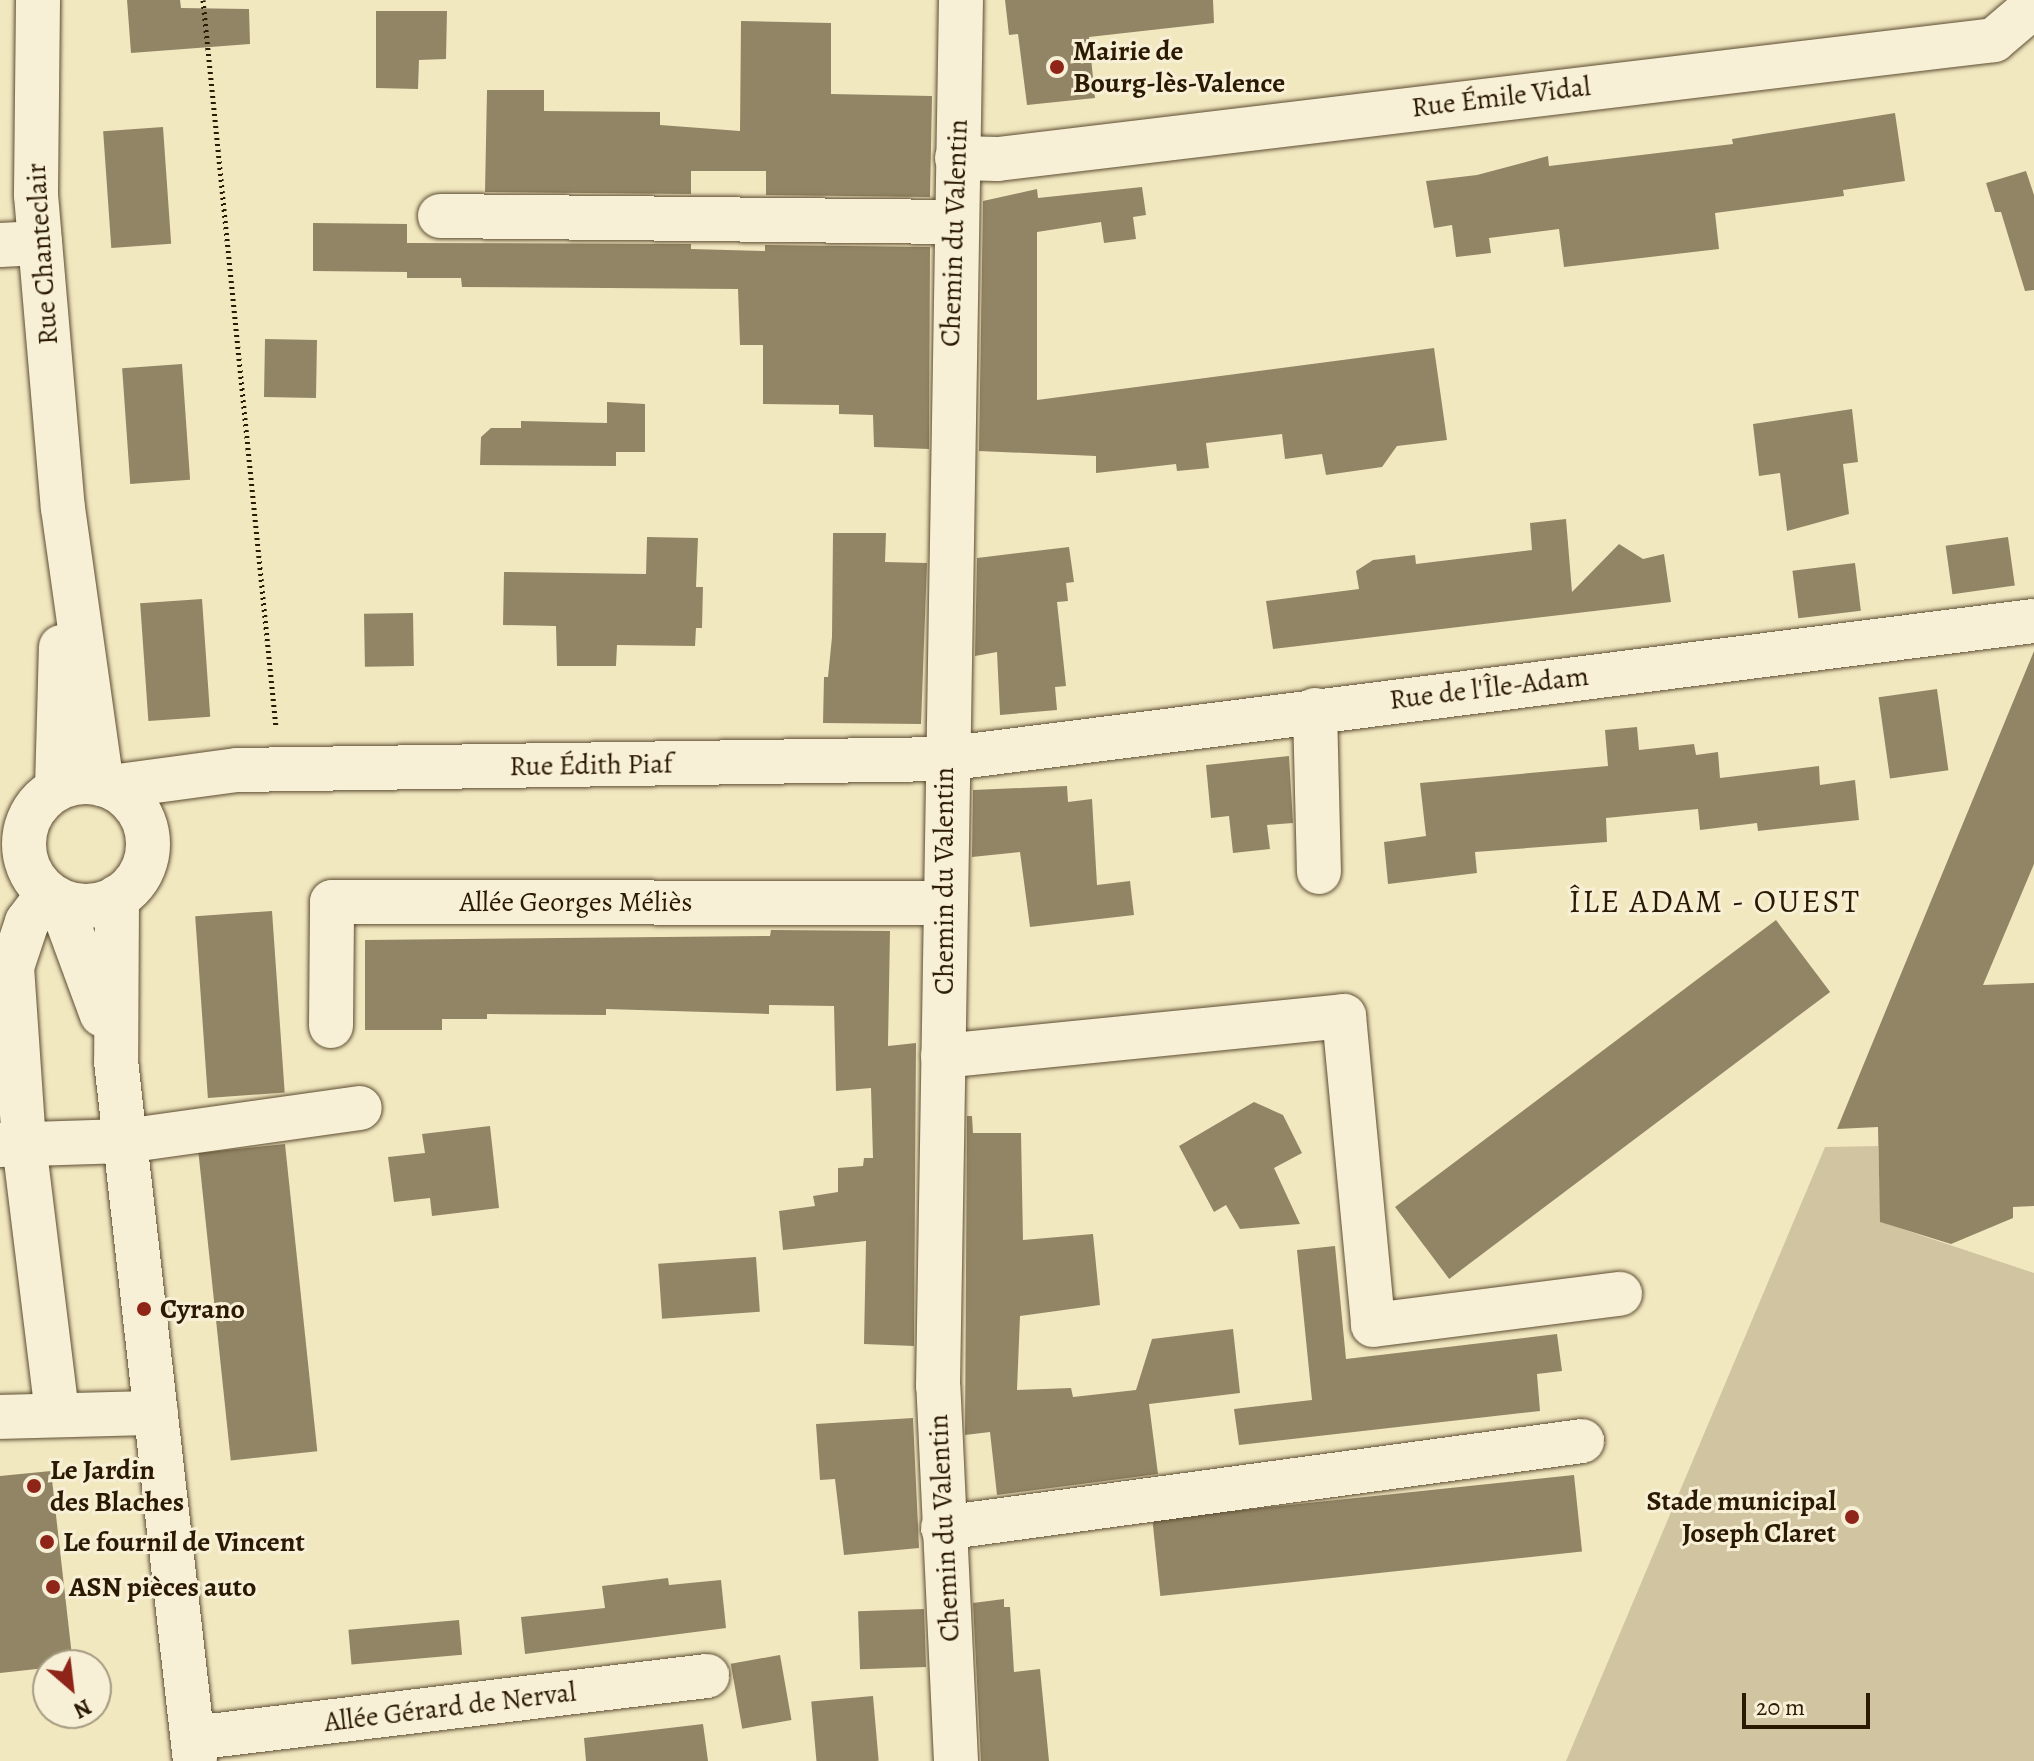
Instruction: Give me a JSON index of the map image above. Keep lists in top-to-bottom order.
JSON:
{
  "streets": {
    "street": [
      "Rue Émile Vidal",
      "Chemin du Valentin",
      "Rue Chanteclair",
      "Rue de l'Île-Adam",
      "Rue Édith Piaf",
      "Allée Georges Méliès",
      "Allée Gérard de Nerval"
    ]
  },
  "crossings": [
    ["Rue Émile Vidal", "Chemin du Valentin"],
    ["Chemin du Valentin", "Rue de l'Île-Adam"],
    ["Chemin du Valentin", "Rue Édith Piaf"],
    ["Chemin du Valentin", "Allée Georges Méliès"],
    ["Rue Chanteclair", "Rue Édith Piaf"],
    ["Rue de l'Île-Adam", "Rue Édith Piaf"]
  ],
  "districts": ["ÎLE ADAM - OUEST"],
  "places": [
    "Mairie de Bourg-lès-Valence",
    "Cyrano",
    "Le Jardin des Blaches",
    "Stade municipal Joseph Claret",
    "Le fournil de Vincent",
    "ASN pièces auto"
  ],
  "scale_bar": "20 m",
  "north": "bottom right"
}
